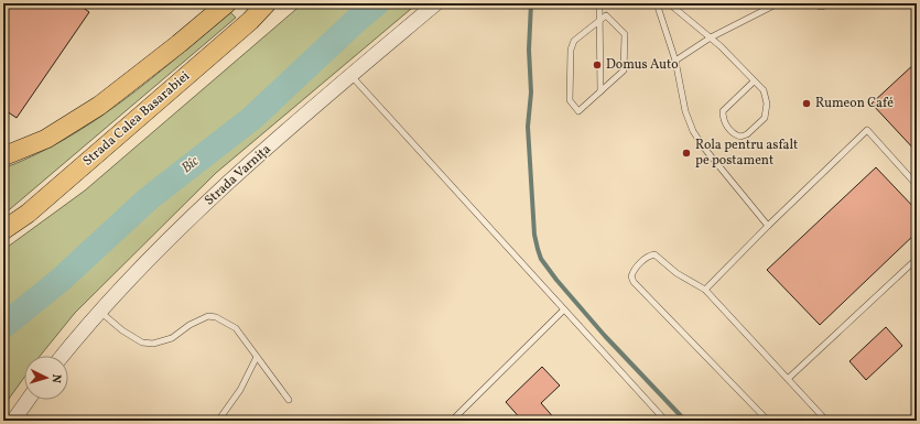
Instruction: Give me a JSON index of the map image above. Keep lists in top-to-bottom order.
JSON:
{
  "streets": {
    "main road": ["Strada Calea Basarabiei"],
    "street": ["Strada Varnița"]
  },
  "water": ["Bîc"],
  "places": ["Domus Auto", "Rumeon Café", "Rola pentru asfalt pe postament"],
  "north": "right"
}
